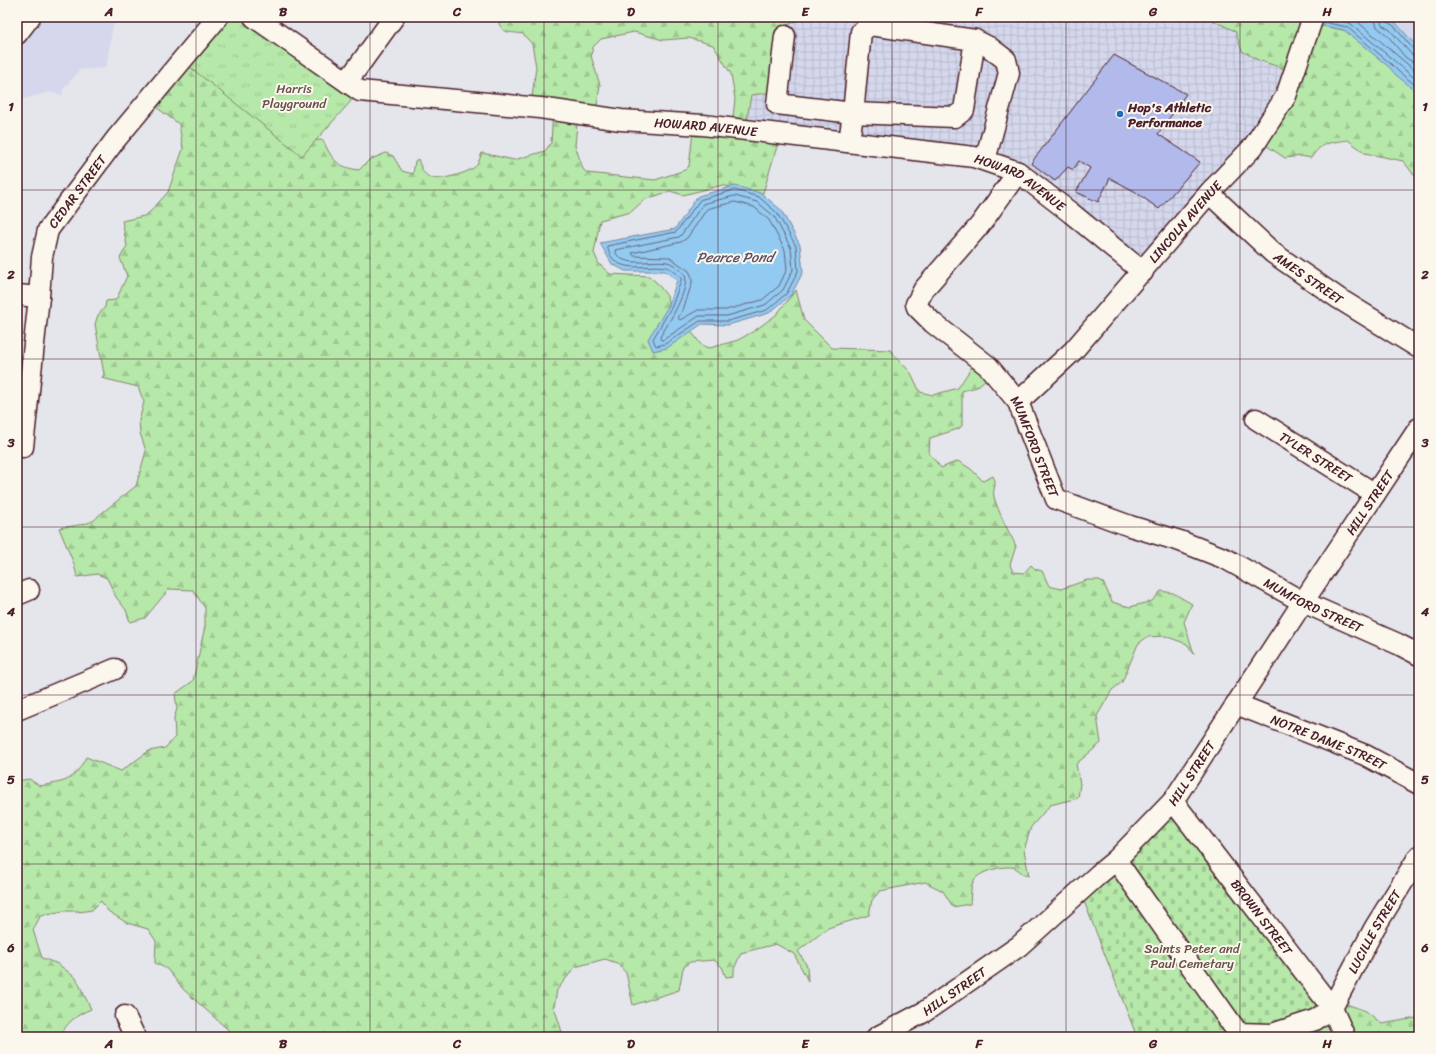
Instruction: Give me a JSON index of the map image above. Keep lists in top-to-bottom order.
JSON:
{
  "streets": {
    "street": [
      "HOWARD AVENUE",
      "CEDAR STREET",
      "LINCOLN AVENUE",
      "AMES STREET",
      "MUMFORD STREET",
      "TYLER STREET",
      "HILL STREET",
      "NOTRE DAME STREET",
      "BROWN STREET",
      "LUCILLE STREET"
    ]
  },
  "crossings": [
    ["HOWARD AVENUE", "LINCOLN AVENUE"],
    ["HOWARD AVENUE", "MUMFORD STREET"],
    ["LINCOLN AVENUE", "AMES STREET"],
    ["LINCOLN AVENUE", "MUMFORD STREET"],
    ["MUMFORD STREET", "HILL STREET"],
    ["TYLER STREET", "HILL STREET"],
    ["HILL STREET", "NOTRE DAME STREET"],
    ["HILL STREET", "BROWN STREET"],
    ["BROWN STREET", "LUCILLE STREET"]
  ],
  "water": ["Pearce Pond"],
  "parks": ["Harris Playground", "Saints Peter and Paul Cemetary"],
  "places": ["Hop's Athletic Performance"],
  "grid": {
    "columns": [
      "A",
      "B",
      "C",
      "D",
      "E",
      "F",
      "G",
      "H"
    ],
    "rows": [
      "1",
      "2",
      "3",
      "4",
      "5",
      "6"
    ]
  }
}
